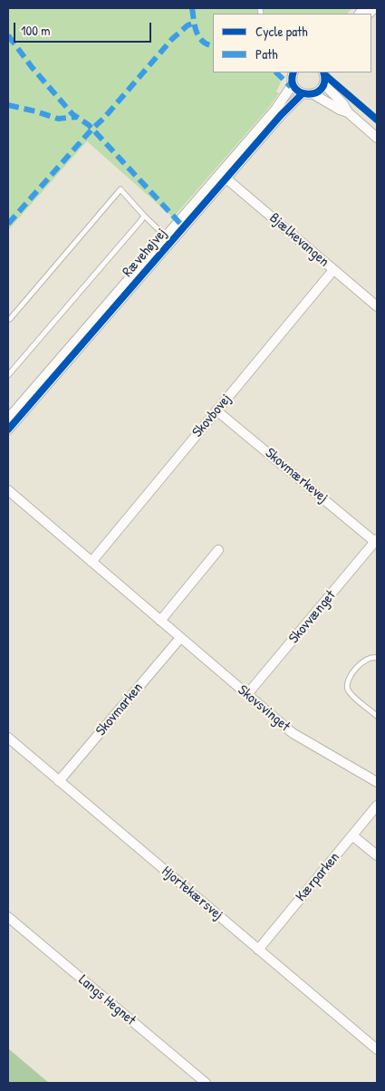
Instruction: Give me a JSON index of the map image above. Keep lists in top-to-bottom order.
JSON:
{
  "streets": {
    "street": [
      "Bjælkevangen",
      "Rævehøjvej",
      "Skovbovej",
      "Skovmærkevej",
      "Skovvænget",
      "Skovsvinget",
      "Skovmarken",
      "Kærparken",
      "Hjortekærsvej",
      "Langs Hegnet"
    ]
  },
  "crossings": [
    ["Bjælkevangen", "Rævehøjvej"],
    ["Bjælkevangen", "Skovbovej"],
    ["Skovbovej", "Skovmærkevej"],
    ["Skovbovej", "Skovsvinget"],
    ["Skovmærkevej", "Skovvænget"],
    ["Skovvænget", "Skovsvinget"],
    ["Skovsvinget", "Skovmarken"],
    ["Skovmarken", "Hjortekærsvej"],
    ["Kærparken", "Hjortekærsvej"]
  ],
  "legend": ["Cycle path", "Path"],
  "scale_bar": "100 m"
}
